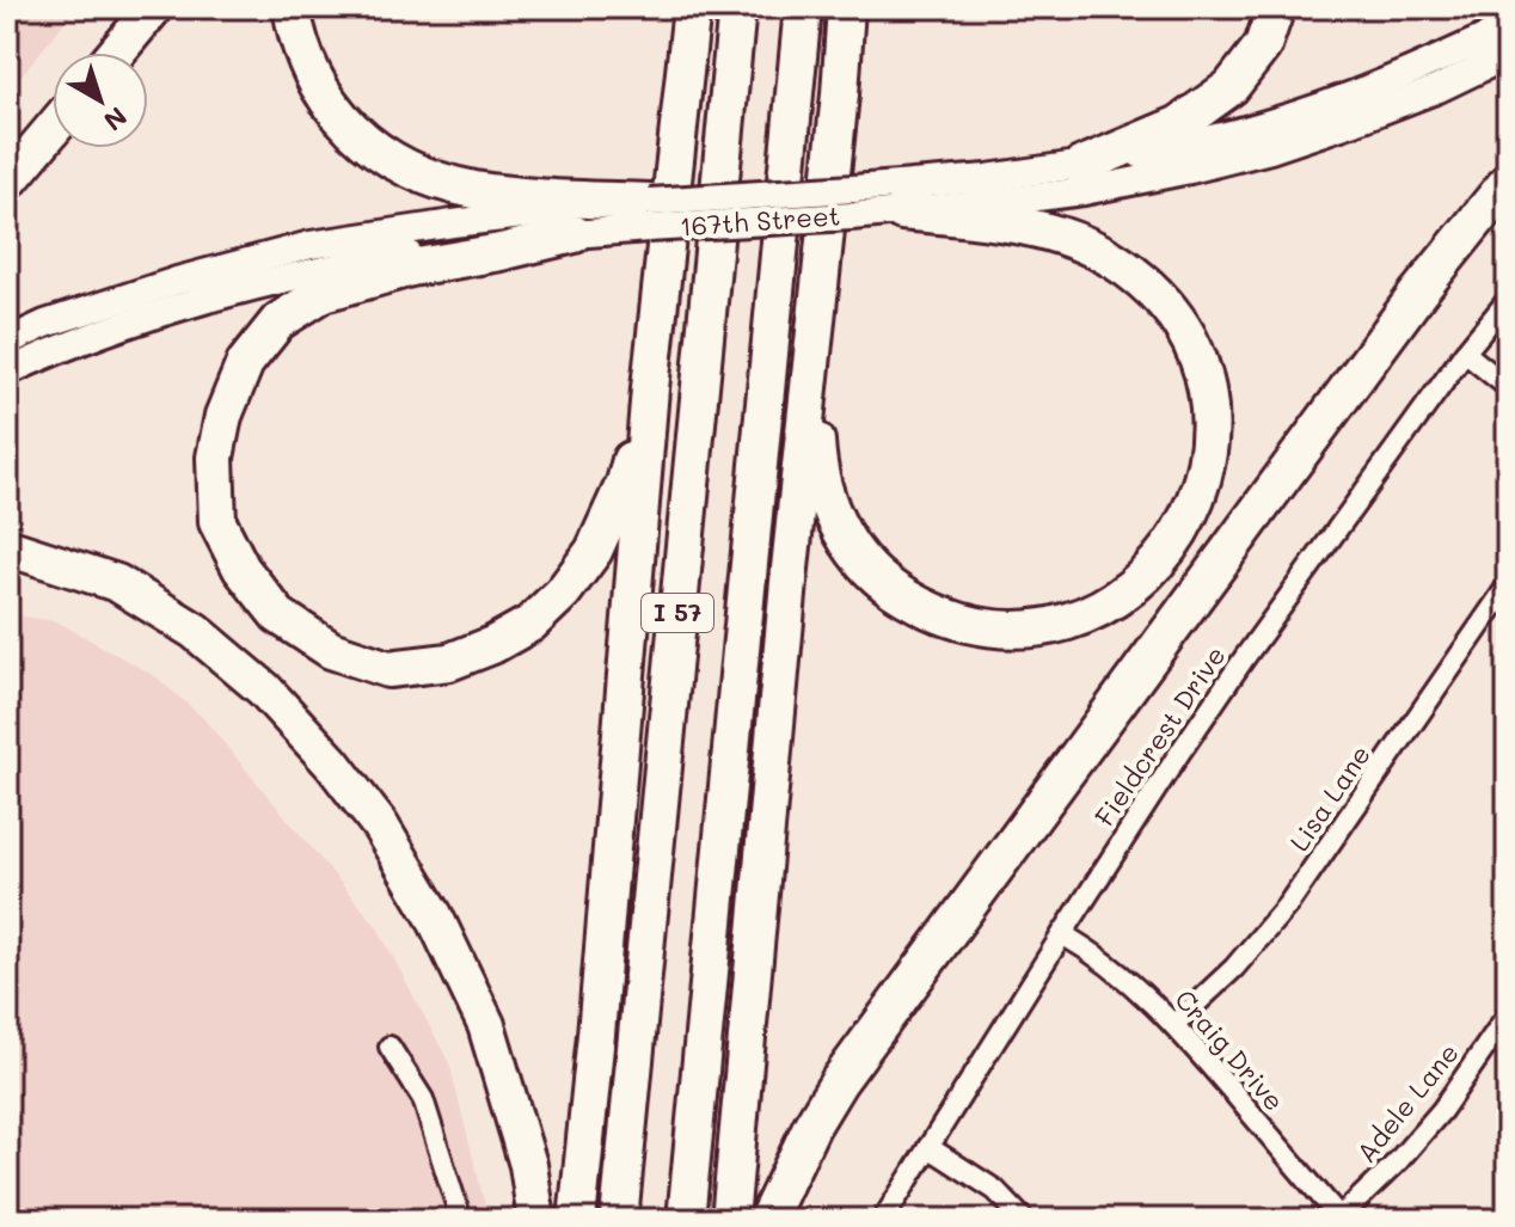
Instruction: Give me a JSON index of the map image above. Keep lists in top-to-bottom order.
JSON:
{
  "streets": {
    "highway": ["I 57"],
    "main road": ["167th Street"],
    "street": [
      "Fieldcrest Drive",
      "Lisa Lane",
      "Craig Drive",
      "Adele Lane"
    ]
  },
  "crossings": [
    ["Fieldcrest Drive", "Craig Drive"],
    ["Lisa Lane", "Craig Drive"],
    ["Craig Drive", "Adele Lane"]
  ],
  "north": "bottom right"
}
